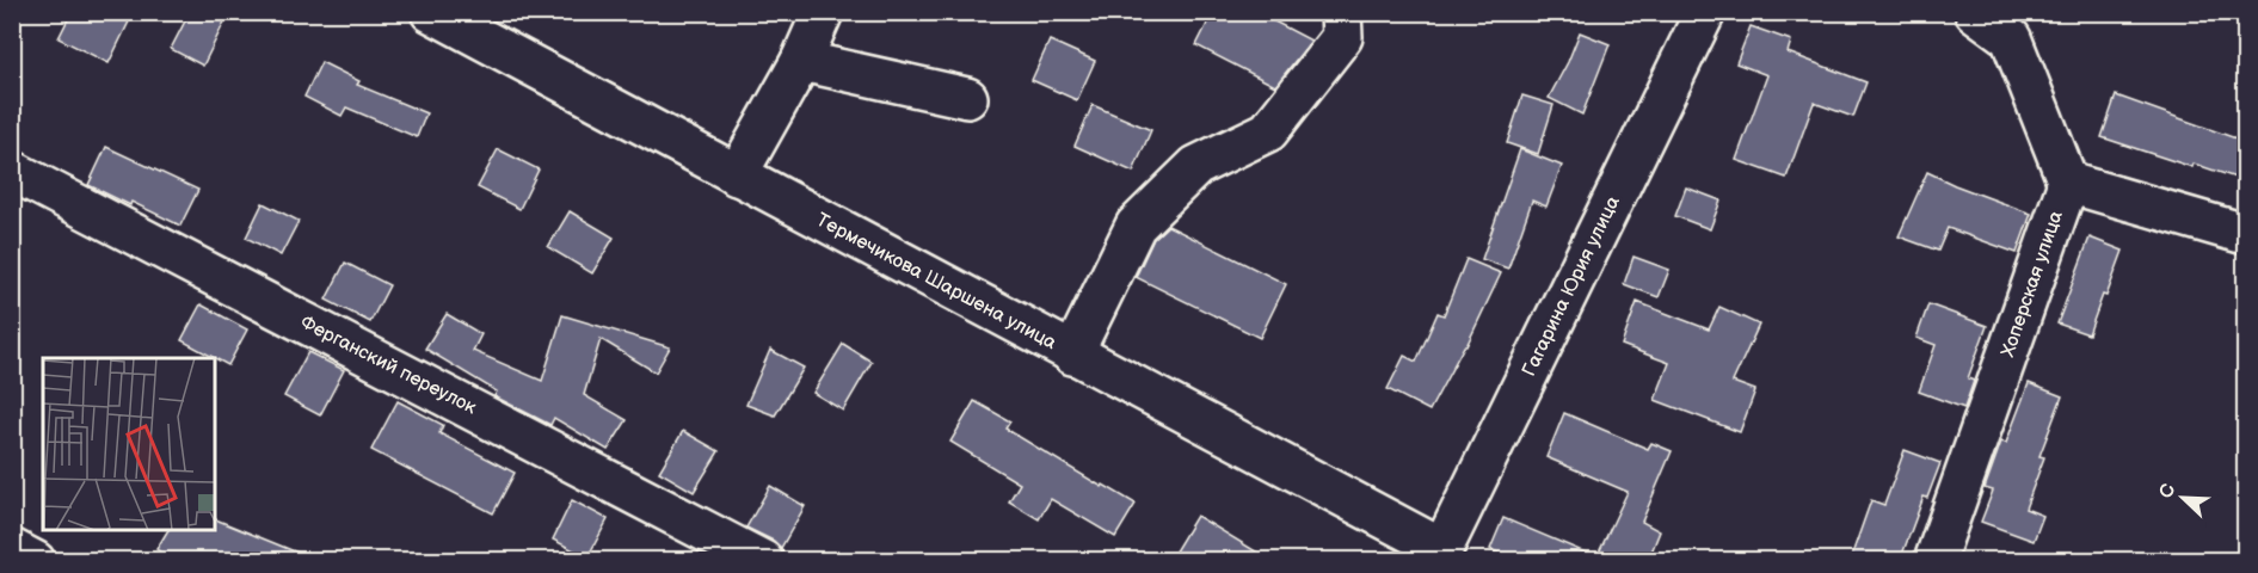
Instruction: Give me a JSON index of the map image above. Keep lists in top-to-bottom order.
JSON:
{
  "streets": {
    "street": [
      "Термечикова Шаршена улица",
      "Хоперская улица",
      "Гагарина Юрия улица",
      "Ферганский переулок"
    ]
  },
  "crossings": [
    ["Термечикова Шаршена улица", "Гагарина Юрия улица"]
  ],
  "north": "top left"
}
